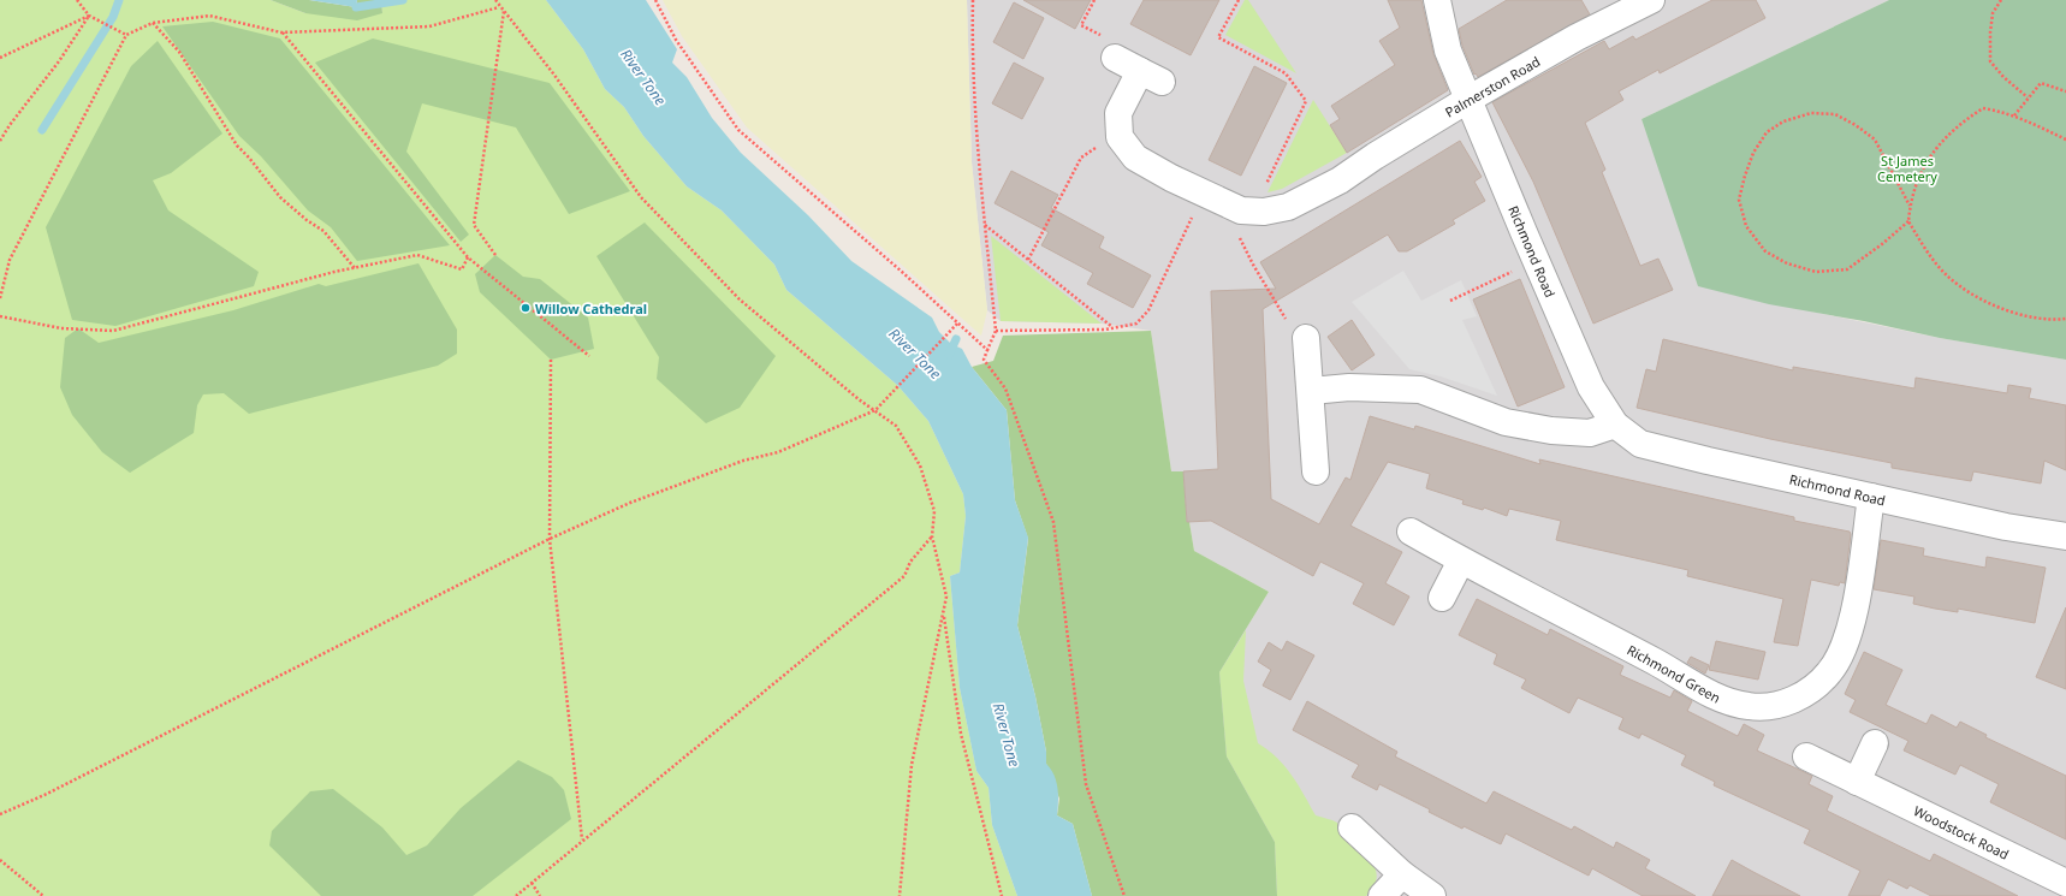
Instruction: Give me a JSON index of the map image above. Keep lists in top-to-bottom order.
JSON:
{
  "streets": {
    "street": [
      "Palmerston Road",
      "Richmond Road",
      "Richmond Green",
      "Woodstock Road"
    ]
  },
  "crossings": [
    ["Palmerston Road", "Richmond Road"],
    ["Richmond Road", "Richmond Green"]
  ],
  "water": ["River Tone"],
  "parks": ["St James Cemetery"],
  "places": ["Willow Cathedral"]
}
